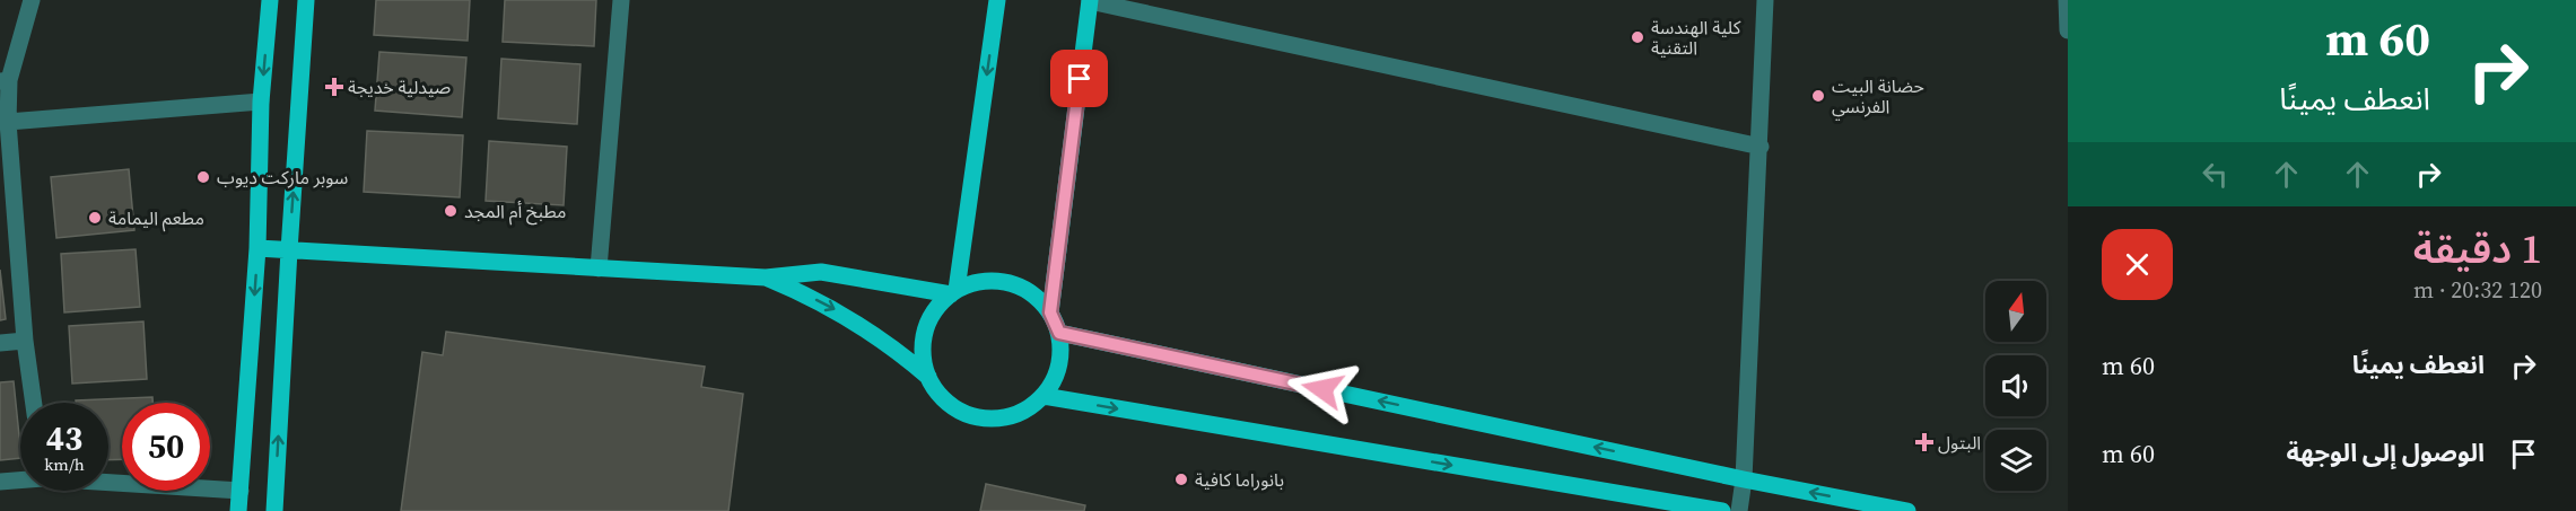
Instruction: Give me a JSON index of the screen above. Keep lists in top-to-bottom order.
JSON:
{
  "places": {
    "other": [
      "كلية الهندسة التقنية",
      "حضانة البيت الفرنسي",
      "سوبر ماركت ديوب",
      "مطبخ أم المجد",
      "مطعم اليمامة",
      "بانوراما كافية"
    ],
    "health": ["صيدلية خديجة", "البتول"]
  },
  "north": "top",
  "page": {
    "turn": ["60 m", "انعطف يمينًا"],
    "heading": ["1 دقيقة", "120 m · 20:32"],
    "list": [
      {
        "name": "انعطف يمينًا",
        "value": "60 m"
      },
      {
        "name": "الوصول إلى الوجهة",
        "value": "60 m"
      }
    ],
    "speed": "43 km/h",
    "limit": "50"
  }
}
